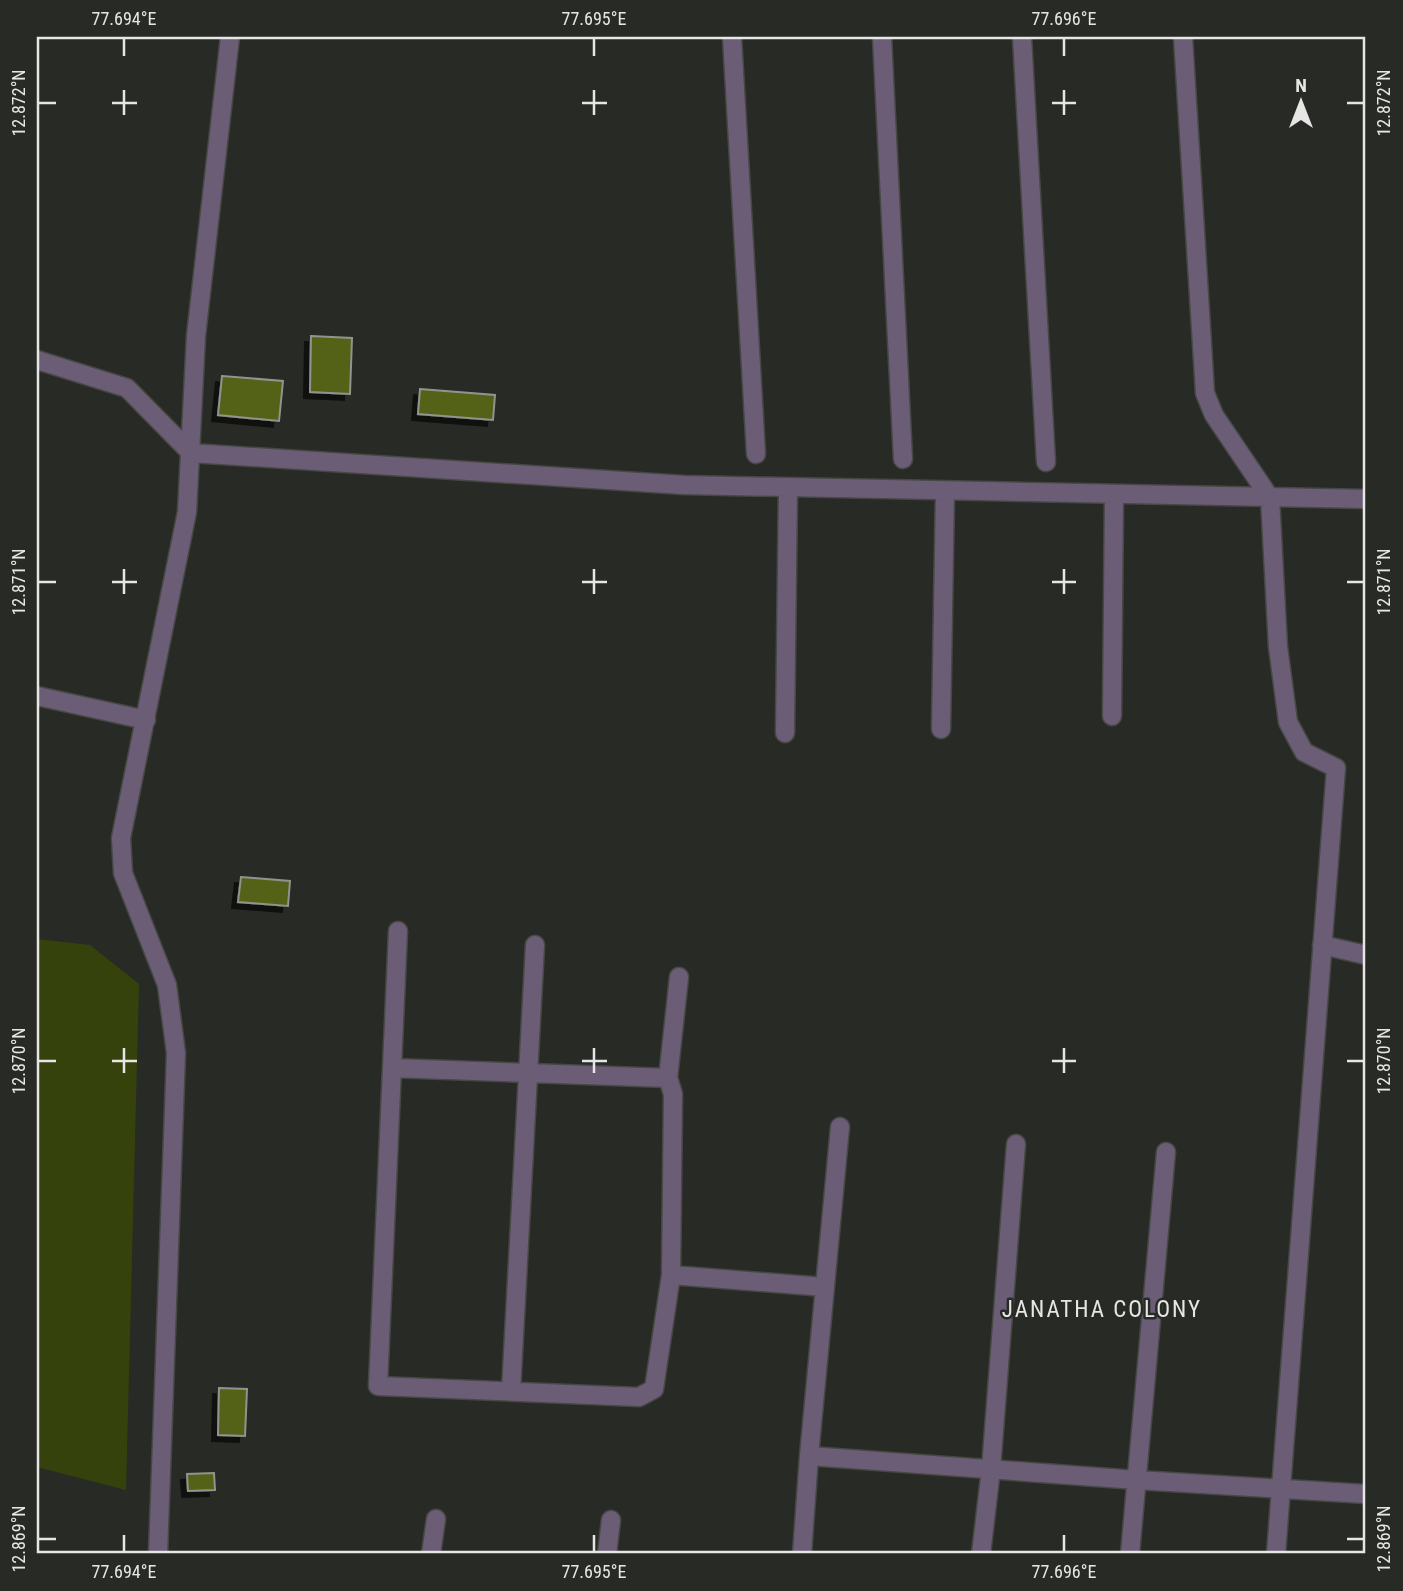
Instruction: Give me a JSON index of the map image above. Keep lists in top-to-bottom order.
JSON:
{
  "districts": ["JANATHA COLONY"],
  "north": "top",
  "coordinates": [
    "77.694°E",
    "77.695°E",
    "77.696°E",
    "12.872°N",
    "12.871°N",
    "12.870°N",
    "12.869°N"
  ]
}
